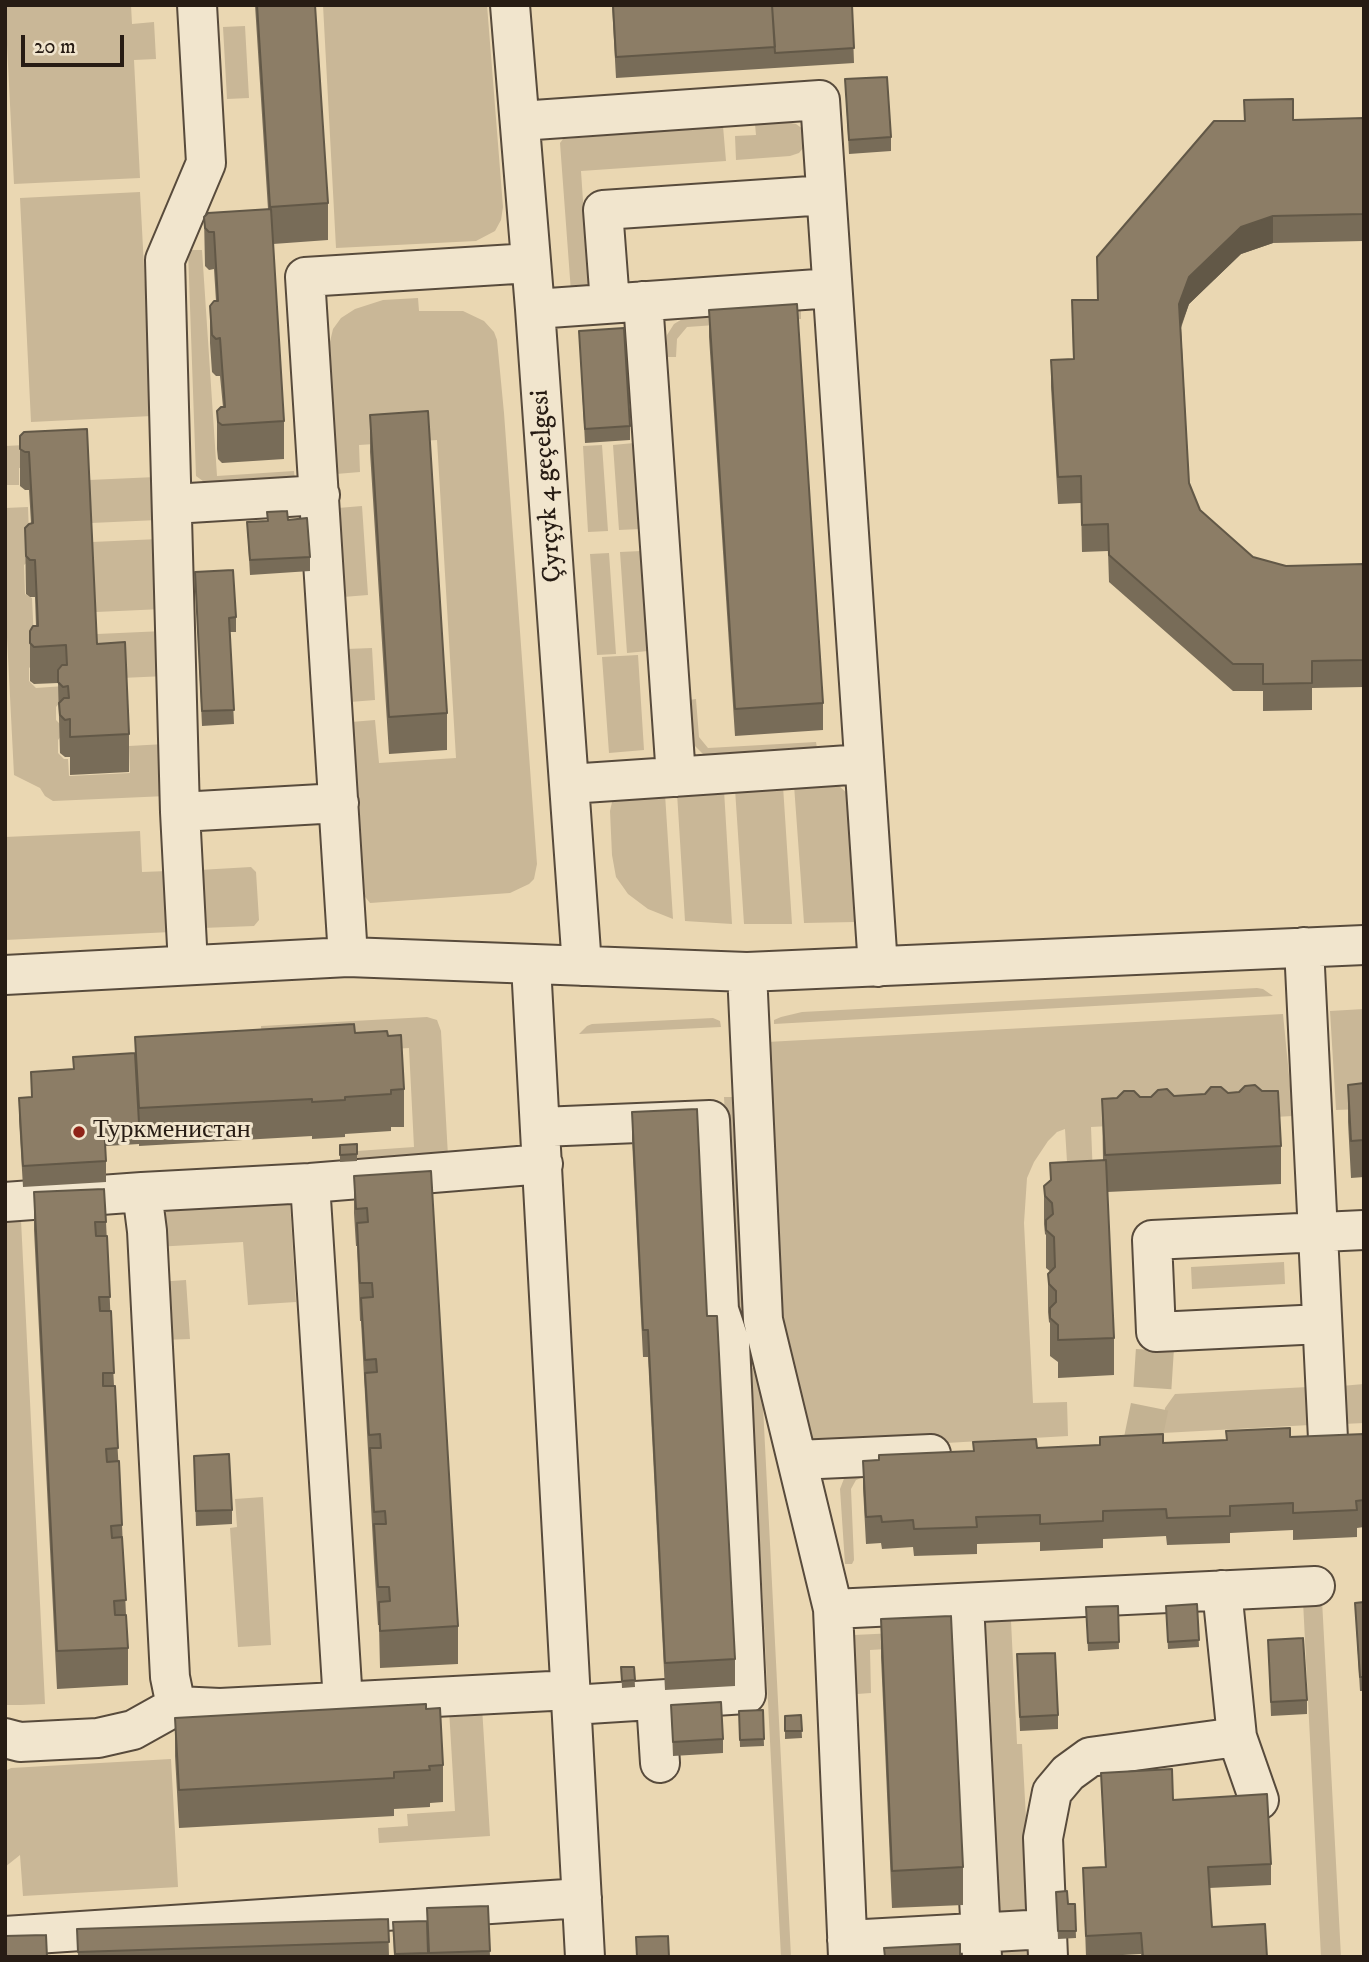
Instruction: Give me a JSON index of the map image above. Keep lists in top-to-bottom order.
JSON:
{
  "streets": {
    "street": ["Çyrçyk 4 geçelgesi"]
  },
  "places": ["Туркменистан"],
  "scale_bar": "20 m"
}
